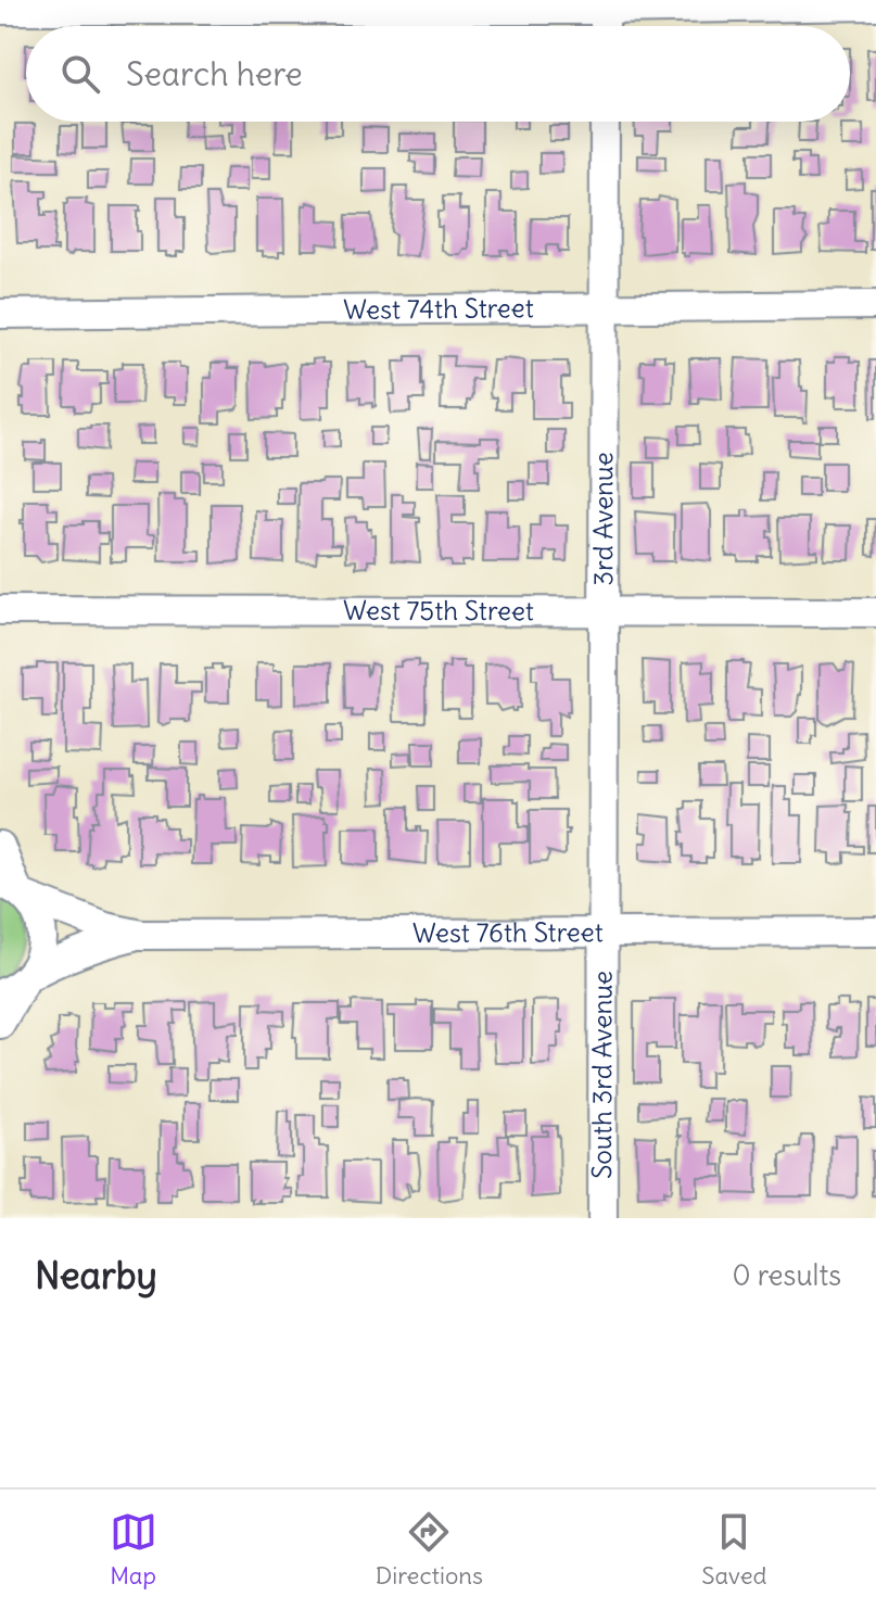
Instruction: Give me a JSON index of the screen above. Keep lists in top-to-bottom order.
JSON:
{
  "streets": {
    "street": [
      "West 74th Street",
      "3rd Avenue",
      "West 75th Street",
      "West 76th Street",
      "South 3rd Avenue"
    ]
  },
  "crossings": [
    ["West 74th Street", "3rd Avenue"],
    ["3rd Avenue", "West 75th Street"],
    ["3rd Avenue", "West 76th Street"],
    ["3rd Avenue", "South 3rd Avenue"],
    ["West 76th Street", "South 3rd Avenue"]
  ],
  "page": {
    "search": "Search here",
    "heading": ["Nearby", "0 results"],
    "nav": ["Map", "Directions", "Saved"]
  }
}
